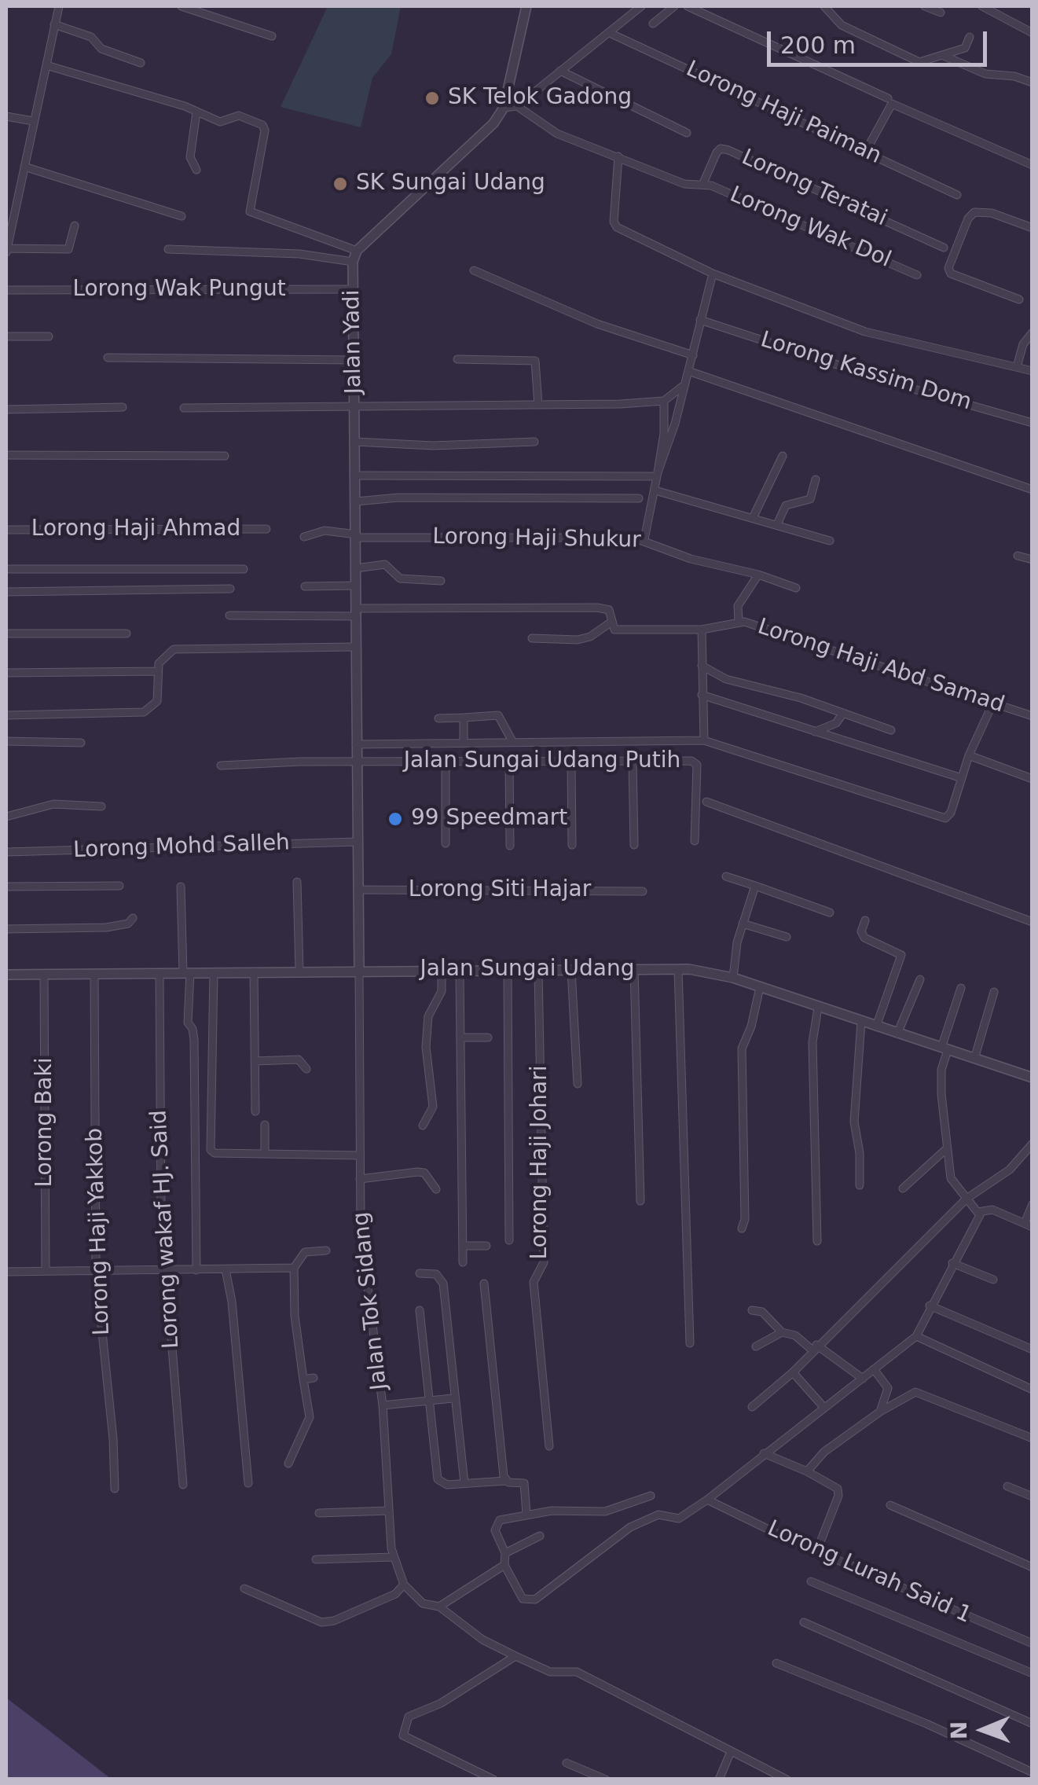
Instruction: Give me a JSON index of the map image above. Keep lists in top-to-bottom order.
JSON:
{
  "streets": {
    "street": [
      "Lorong Haji Paiman",
      "Lorong Teratai",
      "Lorong Wak Dol",
      "Lorong Wak Pungut",
      "Jalan Yadi",
      "Lorong Kassim Dom",
      "Lorong Haji Ahmad",
      "Lorong Haji Shukur",
      "Lorong Haji Abd Samad",
      "Jalan Sungai Udang Putih",
      "Lorong Mohd Salleh",
      "Lorong Siti Hajar",
      "Jalan Sungai Udang",
      "Lorong Baki",
      "Lorong Haji Johari",
      "Lorong wakaf HJ. Said",
      "Lorong Haji Yakkob",
      "Jalan Tok Sidang",
      "Lorong Lurah Said 1"
    ]
  },
  "crossings": [
    ["Lorong Teratai", "Lorong Wak Dol"],
    ["Lorong Wak Pungut", "Jalan Yadi"],
    ["Jalan Yadi", "Lorong Haji Shukur"],
    ["Jalan Yadi", "Jalan Sungai Udang Putih"],
    ["Jalan Yadi", "Lorong Mohd Salleh"],
    ["Jalan Yadi", "Lorong Siti Hajar"],
    ["Jalan Yadi", "Jalan Sungai Udang"],
    ["Jalan Yadi", "Jalan Tok Sidang"],
    ["Jalan Sungai Udang", "Lorong Baki"],
    ["Jalan Sungai Udang", "Lorong Haji Johari"],
    ["Jalan Sungai Udang", "Lorong wakaf HJ. Said"],
    ["Jalan Sungai Udang", "Lorong Haji Yakkob"],
    ["Jalan Sungai Udang", "Jalan Tok Sidang"]
  ],
  "places": ["SK Telok Gadong", "SK Sungai Udang", "99 Speedmart"],
  "scale_bar": "200 m",
  "north": "left"
}
